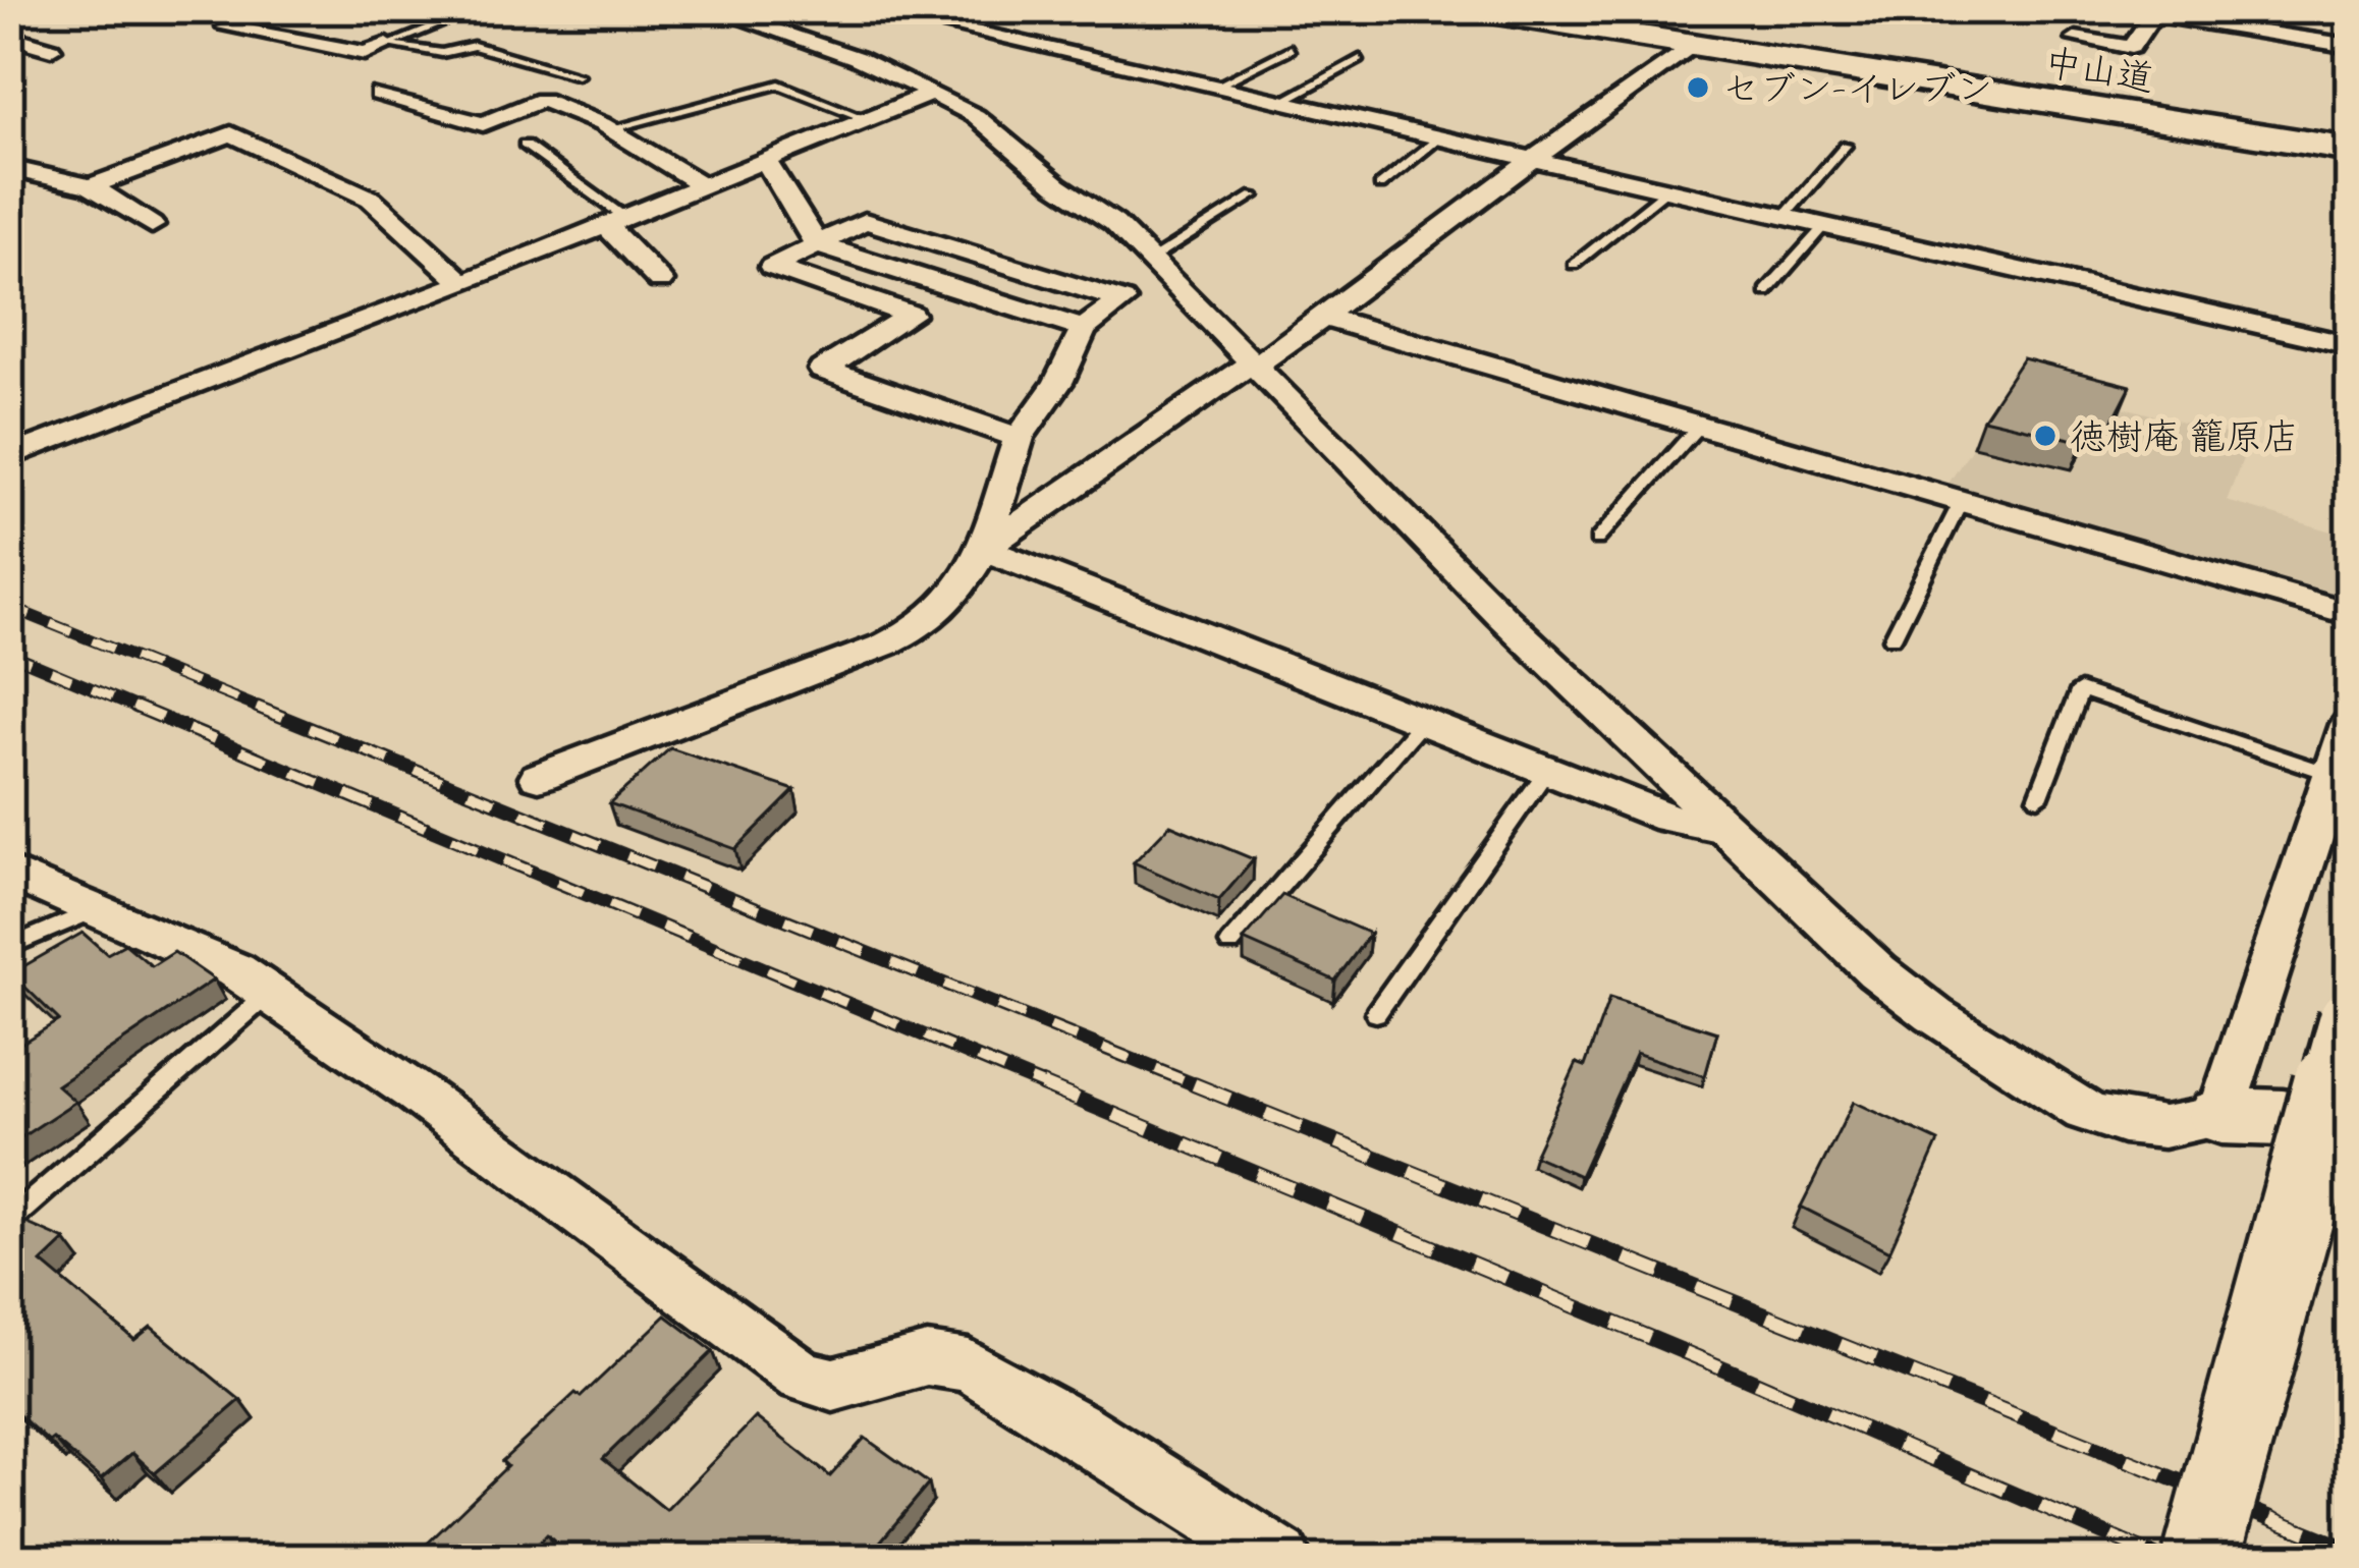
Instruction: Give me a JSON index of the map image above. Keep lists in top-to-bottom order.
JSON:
{
  "streets": {
    "highway": ["中山道"]
  },
  "places": ["セブン-イレブン", "徳樹庵 籠原店"]
}
